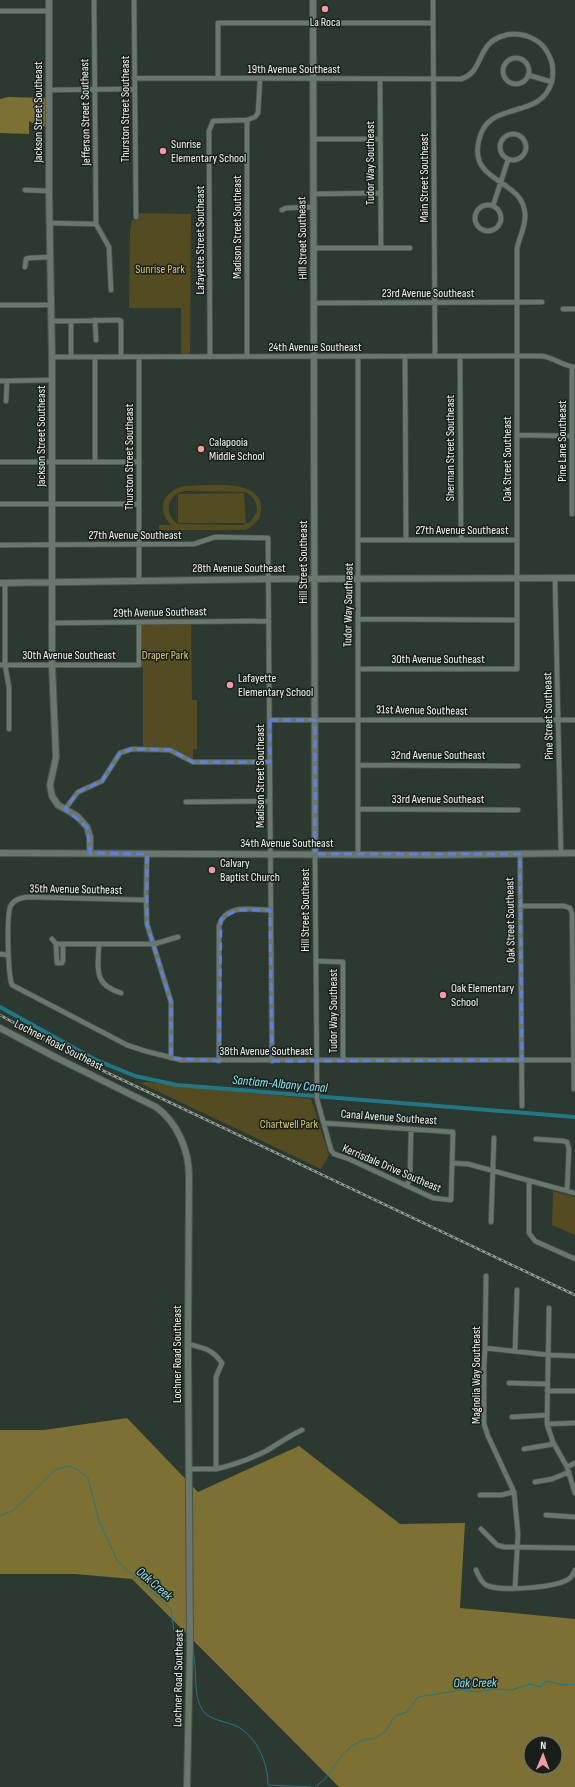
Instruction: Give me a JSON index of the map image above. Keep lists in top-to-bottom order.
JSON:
{
  "streets": {
    "street": [
      "19th Avenue Southeast",
      "Thurston Street Southeast",
      "Jackson Street Southeast",
      "Jefferson Street Southeast",
      "Tudor Way Southeast",
      "Main Street Southeast",
      "Madison Street Southeast",
      "Hill Street Southeast",
      "Lafayette Street Southeast",
      "23rd Avenue Southeast",
      "24th Avenue Southeast",
      "Pine Lane Southeast",
      "Sherman Street Southeast",
      "Oak Street Southeast",
      "27th Avenue Southeast",
      "28th Avenue Southeast",
      "29th Avenue Southeast",
      "30th Avenue Southeast",
      "31st Avenue Southeast",
      "Pine Street Southeast",
      "32nd Avenue Southeast",
      "33rd Avenue Southeast",
      "34th Avenue Southeast",
      "35th Avenue Southeast",
      "Lochner Road Southeast",
      "38th Avenue Southeast",
      "Canal Avenue Southeast",
      "Kerrisdale Drive Southeast",
      "Magnolia Way Southeast"
    ]
  },
  "crossings": [
    ["19th Avenue Southeast", "Thurston Street Southeast"],
    ["19th Avenue Southeast", "Tudor Way Southeast"],
    ["19th Avenue Southeast", "Main Street Southeast"],
    ["19th Avenue Southeast", "Hill Street Southeast"],
    ["19th Avenue Southeast", "Oak Street Southeast"],
    ["Thurston Street Southeast", "24th Avenue Southeast"],
    ["Thurston Street Southeast", "27th Avenue Southeast"],
    ["Thurston Street Southeast", "28th Avenue Southeast"],
    ["Jackson Street Southeast", "24th Avenue Southeast"],
    ["Jackson Street Southeast", "27th Avenue Southeast"],
    ["Jackson Street Southeast", "28th Avenue Southeast"],
    ["Jackson Street Southeast", "29th Avenue Southeast"],
    ["Jackson Street Southeast", "30th Avenue Southeast"],
    ["Jackson Street Southeast", "34th Avenue Southeast"],
    ["Tudor Way Southeast", "Hill Street Southeast"],
    ["Tudor Way Southeast", "24th Avenue Southeast"],
    ["Tudor Way Southeast", "27th Avenue Southeast"],
    ["Tudor Way Southeast", "28th Avenue Southeast"],
    ["Tudor Way Southeast", "30th Avenue Southeast"],
    ["Tudor Way Southeast", "31st Avenue Southeast"],
    ["Tudor Way Southeast", "32nd Avenue Southeast"],
    ["Tudor Way Southeast", "33rd Avenue Southeast"],
    ["Tudor Way Southeast", "34th Avenue Southeast"],
    ["Tudor Way Southeast", "38th Avenue Southeast"],
    ["Main Street Southeast", "23rd Avenue Southeast"],
    ["Main Street Southeast", "24th Avenue Southeast"],
    ["Madison Street Southeast", "Lafayette Street Southeast"],
    ["Madison Street Southeast", "24th Avenue Southeast"],
    ["Madison Street Southeast", "27th Avenue Southeast"],
    ["Madison Street Southeast", "28th Avenue Southeast"],
    ["Madison Street Southeast", "29th Avenue Southeast"],
    ["Madison Street Southeast", "31st Avenue Southeast"],
    ["Madison Street Southeast", "34th Avenue Southeast"],
    ["Madison Street Southeast", "38th Avenue Southeast"],
    ["Hill Street Southeast", "23rd Avenue Southeast"],
    ["Hill Street Southeast", "24th Avenue Southeast"],
    ["Hill Street Southeast", "28th Avenue Southeast"],
    ["Hill Street Southeast", "31st Avenue Southeast"],
    ["Hill Street Southeast", "34th Avenue Southeast"],
    ["Hill Street Southeast", "38th Avenue Southeast"],
    ["Hill Street Southeast", "Canal Avenue Southeast"],
    ["Hill Street Southeast", "Kerrisdale Drive Southeast"],
    ["Lafayette Street Southeast", "24th Avenue Southeast"],
    ["23rd Avenue Southeast", "Oak Street Southeast"],
    ["24th Avenue Southeast", "Pine Lane Southeast"],
    ["24th Avenue Southeast", "Sherman Street Southeast"],
    ["24th Avenue Southeast", "Oak Street Southeast"],
    ["Sherman Street Southeast", "27th Avenue Southeast"],
    ["Oak Street Southeast", "27th Avenue Southeast"],
    ["Oak Street Southeast", "28th Avenue Southeast"],
    ["Oak Street Southeast", "30th Avenue Southeast"],
    ["Oak Street Southeast", "34th Avenue Southeast"],
    ["Oak Street Southeast", "38th Avenue Southeast"],
    ["28th Avenue Southeast", "Pine Street Southeast"],
    ["29th Avenue Southeast", "30th Avenue Southeast"],
    ["31st Avenue Southeast", "Pine Street Southeast"],
    ["Pine Street Southeast", "34th Avenue Southeast"],
    ["35th Avenue Southeast", "38th Avenue Southeast"],
    ["Canal Avenue Southeast", "Kerrisdale Drive Southeast"]
  ],
  "water": ["Santiam-Albany Canal", "Oak Creek"],
  "parks": ["Sunrise Park", "Draper Park", "Chartwell Park"],
  "places": [
    "La Roca",
    "Sunrise Elementary School",
    "Calapooia Middle School",
    "Lafayette Elementary School",
    "Calvary Baptist Church",
    "Oak Elementary School"
  ],
  "north": "top"
}
